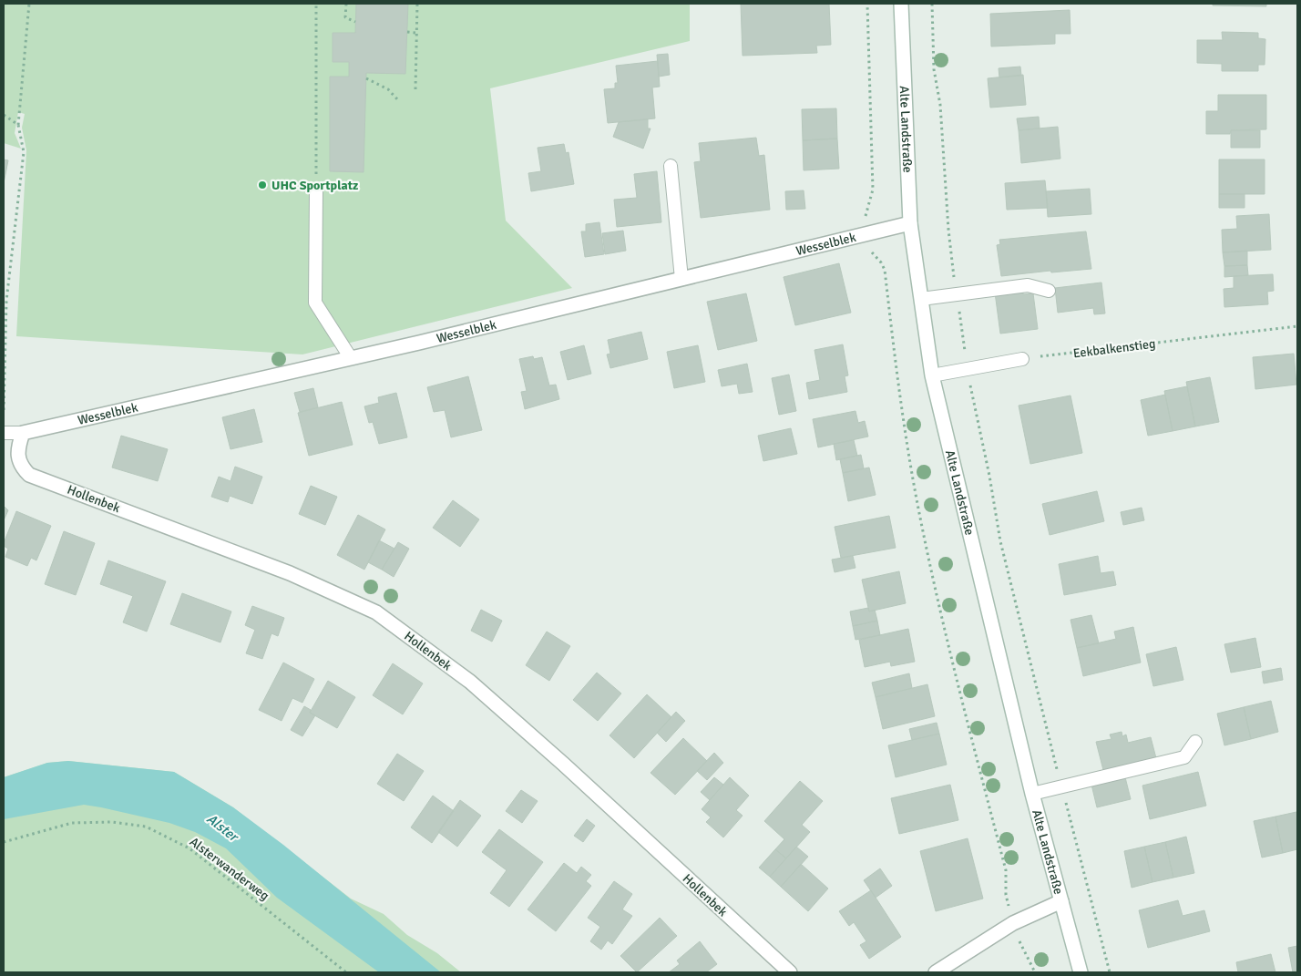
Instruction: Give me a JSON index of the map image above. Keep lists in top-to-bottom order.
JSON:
{
  "streets": {
    "street": ["Alte Landstraße", "Wesselblek", "Hollenbek"],
    "path": ["Eekbalkenstieg", "Alsterwanderweg"]
  },
  "crossings": [
    ["Alte Landstraße", "Wesselblek"],
    ["Wesselblek", "Hollenbek"]
  ],
  "water": ["Alster"],
  "places": ["UHC Sportplatz"]
}
